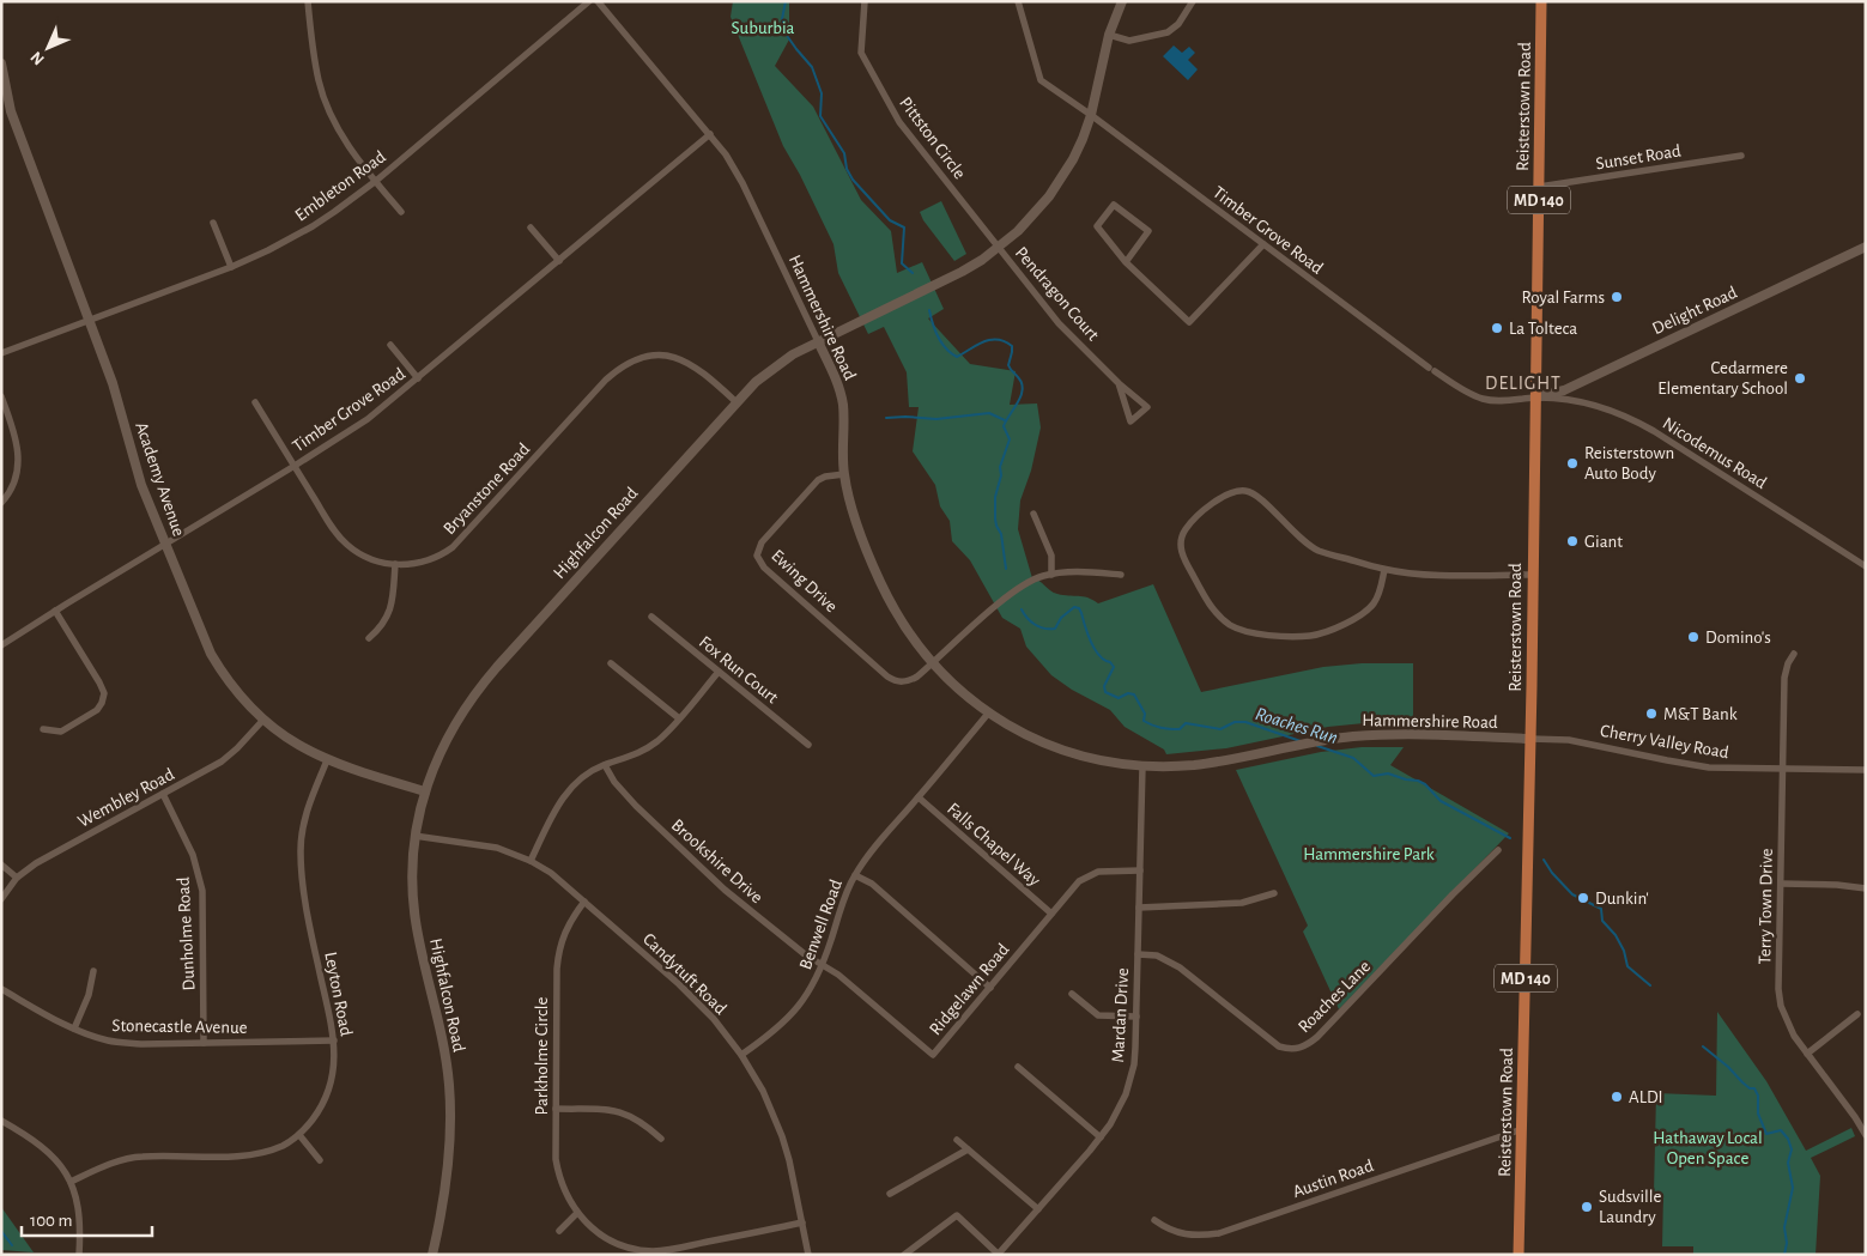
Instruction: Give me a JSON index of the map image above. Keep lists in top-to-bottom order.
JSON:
{
  "streets": {
    "main road": ["Reisterstown Road", "MD 140"],
    "street": [
      "Pittston Circle",
      "Sunset Road",
      "Embleton Road",
      "Timber Grove Road",
      "Pendragon Court",
      "Delight Road",
      "Hammershire Road",
      "Nicodemus Road",
      "Academy Avenue",
      "Bryanstone Road",
      "Highfalcon Road",
      "Ewing Drive",
      "Fox Run Court",
      "Cherry Valley Road",
      "Wembley Road",
      "Falls Chapel Way",
      "Brookshire Drive",
      "Terry Town Drive",
      "Benwell Road",
      "Dunholme Road",
      "Candytuft Road",
      "Ridgelawn Road",
      "Leyton Road",
      "Roaches Lane",
      "Mardan Drive",
      "Stonecastle Avenue",
      "Parkholme Circle",
      "Austin Road"
    ]
  },
  "crossings": [
    ["Reisterstown Road", "Sunset Road"],
    ["Reisterstown Road", "Timber Grove Road"],
    ["Reisterstown Road", "Delight Road"],
    ["Reisterstown Road", "Hammershire Road"],
    ["Reisterstown Road", "Nicodemus Road"],
    ["Reisterstown Road", "Cherry Valley Road"],
    ["Reisterstown Road", "Austin Road"],
    ["Pittston Circle", "Pendragon Court"],
    ["Pittston Circle", "Highfalcon Road"],
    ["Embleton Road", "Academy Avenue"],
    ["Timber Grove Road", "Delight Road"],
    ["Timber Grove Road", "Hammershire Road"],
    ["Timber Grove Road", "Nicodemus Road"],
    ["Timber Grove Road", "Academy Avenue"],
    ["Timber Grove Road", "Bryanstone Road"],
    ["Timber Grove Road", "Highfalcon Road"],
    ["Pendragon Court", "Highfalcon Road"],
    ["Delight Road", "Nicodemus Road"],
    ["Hammershire Road", "Highfalcon Road"],
    ["Hammershire Road", "Ewing Drive"],
    ["Hammershire Road", "Cherry Valley Road"],
    ["Hammershire Road", "Benwell Road"],
    ["Hammershire Road", "Mardan Drive"],
    ["Academy Avenue", "Highfalcon Road"],
    ["Academy Avenue", "Wembley Road"],
    ["Academy Avenue", "Leyton Road"],
    ["Bryanstone Road", "Highfalcon Road"],
    ["Highfalcon Road", "Candytuft Road"],
    ["Cherry Valley Road", "Terry Town Drive"],
    ["Wembley Road", "Dunholme Road"],
    ["Falls Chapel Way", "Benwell Road"],
    ["Falls Chapel Way", "Ridgelawn Road"],
    ["Brookshire Drive", "Benwell Road"],
    ["Brookshire Drive", "Ridgelawn Road"],
    ["Benwell Road", "Candytuft Road"],
    ["Benwell Road", "Ridgelawn Road"],
    ["Dunholme Road", "Stonecastle Avenue"],
    ["Candytuft Road", "Parkholme Circle"],
    ["Ridgelawn Road", "Mardan Drive"],
    ["Leyton Road", "Stonecastle Avenue"],
    ["Roaches Lane", "Mardan Drive"]
  ],
  "districts": ["DELIGHT"],
  "water": ["Roaches Run"],
  "parks": ["Suburbia", "Hammershire Park", "Hathaway Local Open Space"],
  "places": [
    "Royal Farms",
    "La Tolteca",
    "Cedarmere Elementary School",
    "Reisterstown Auto Body",
    "Giant",
    "Domino's",
    "M&T Bank",
    "Dunkin'",
    "ALDI",
    "Sudsville Laundry"
  ],
  "scale_bar": "100 m",
  "north": "bottom left"
}
